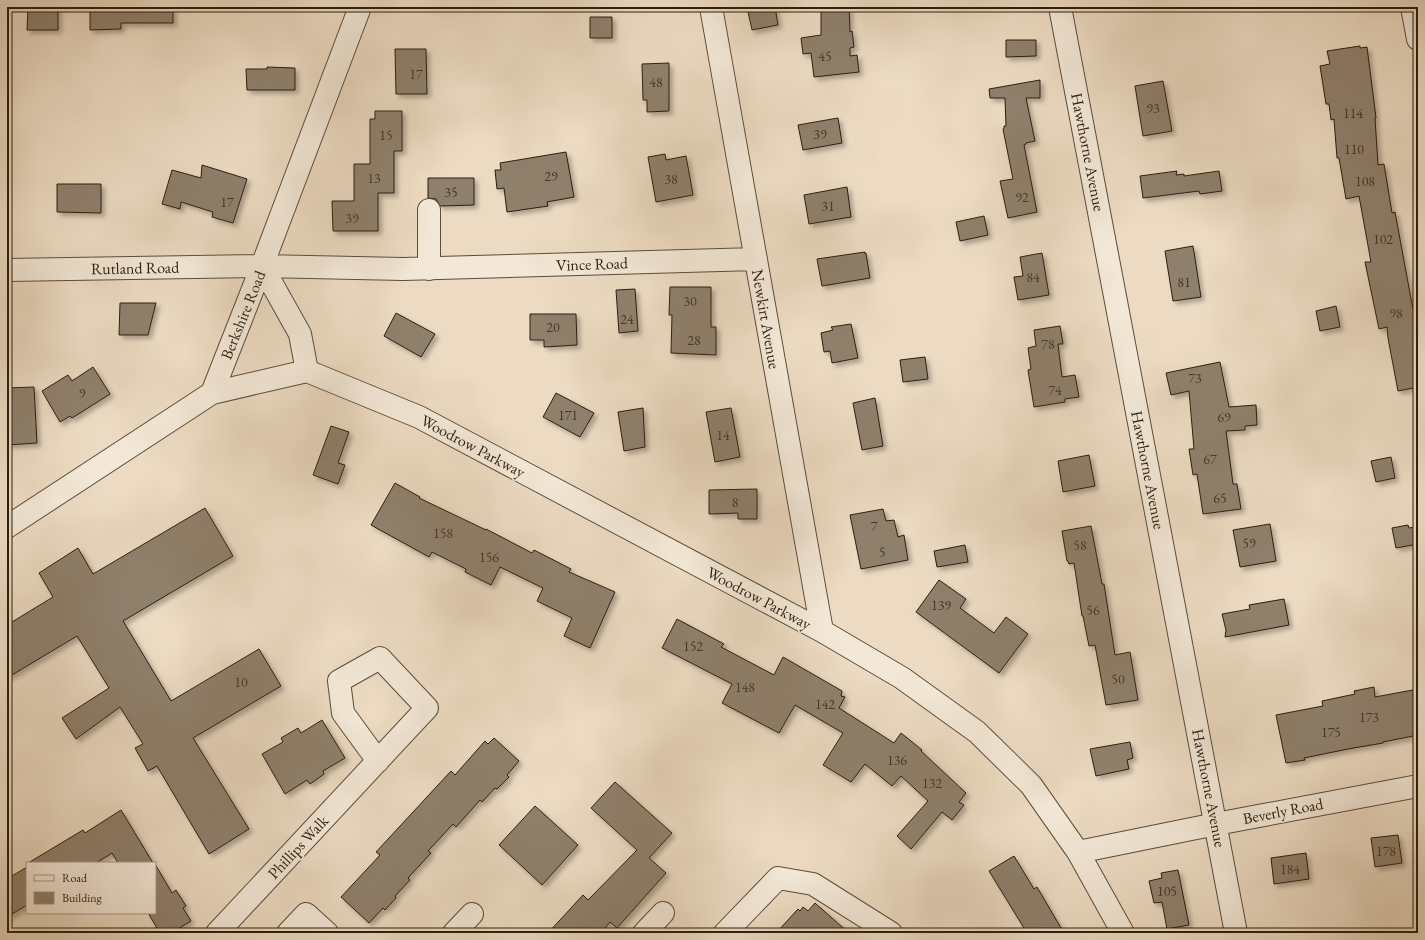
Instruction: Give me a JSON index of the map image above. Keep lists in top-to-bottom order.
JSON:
{
  "streets": {
    "street": [
      "Hawthorne Avenue",
      "Vince Road",
      "Rutland Road",
      "Berkshire Road",
      "Newkirt Avenue",
      "Woodrow Parkway",
      "Beverly Road",
      "Phillips Walk"
    ]
  },
  "crossings": [
    ["Hawthorne Avenue", "Beverly Road"],
    ["Vince Road", "Rutland Road"],
    ["Vince Road", "Berkshire Road"],
    ["Vince Road", "Newkirt Avenue"],
    ["Rutland Road", "Berkshire Road"],
    ["Newkirt Avenue", "Woodrow Parkway"],
    ["Woodrow Parkway", "Beverly Road"]
  ],
  "house_numbers": [
    "45",
    "17",
    "48",
    "93",
    "114",
    "39",
    "15",
    "110",
    "29",
    "13",
    "38",
    "108",
    "35",
    "92",
    "17",
    "31",
    "39",
    "102",
    "84",
    "81",
    "30",
    "98",
    "24",
    "20",
    "28",
    "78",
    "73",
    "74",
    "9",
    "171",
    "69",
    "14",
    "67",
    "65",
    "8",
    "7",
    "158",
    "59",
    "58",
    "5",
    "156",
    "139",
    "56",
    "152",
    "50",
    "10",
    "148",
    "142",
    "173",
    "175",
    "136",
    "132",
    "178",
    "184",
    "105"
  ],
  "legend": ["Road", "Building"]
}
